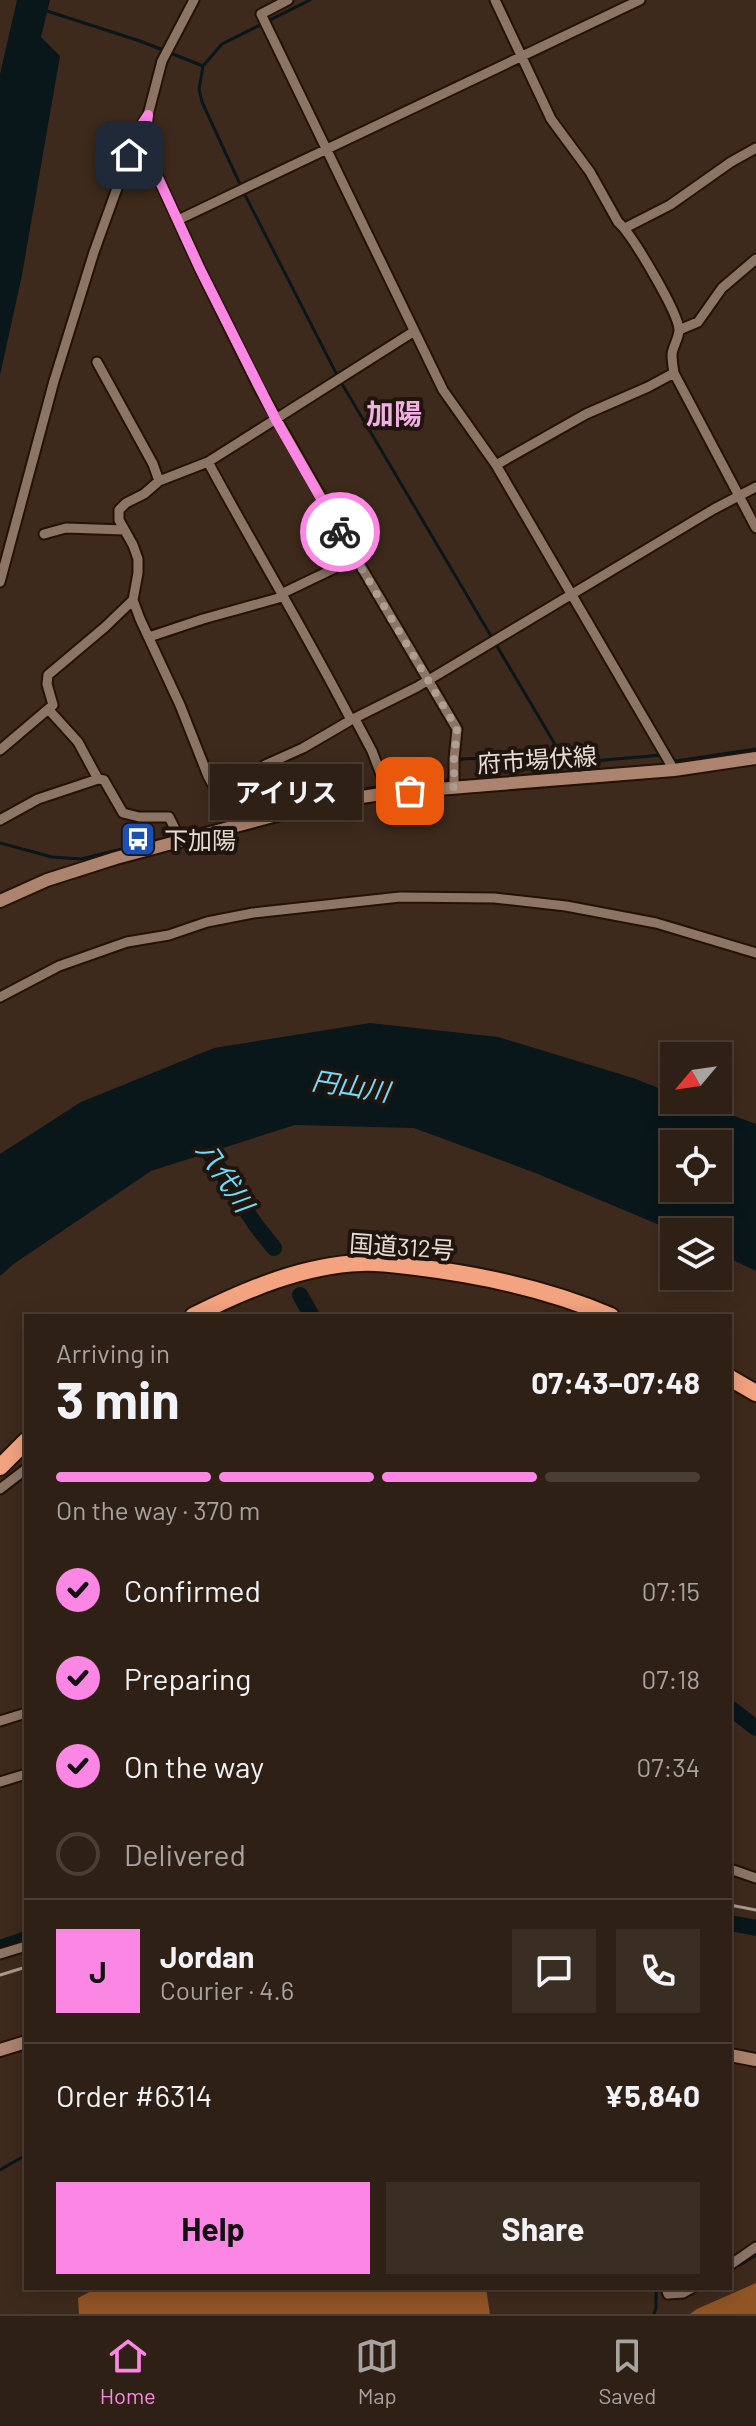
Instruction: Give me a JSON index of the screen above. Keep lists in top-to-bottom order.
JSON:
{
  "streets": {
    "highway": ["国道312号"],
    "main road": ["府市場伏線"]
  },
  "districts": ["加陽"],
  "water": ["円山川", "八代川"],
  "places": {
    "other": ["アイリス"],
    "bus stop": ["下加陽"]
  },
  "north": "bottom left",
  "page": {
    "bubble": "アイリス",
    "heading": ["3 min", "Arriving in", "07:43–07:48"],
    "panel": [
      "Jordan",
      "Courier · 4.6",
      "Order #6314",
      "¥5,840"
    ],
    "bar": "On the way · 370 m",
    "list": [
      ["Confirmed", "07:15"],
      ["Preparing", "07:18"],
      ["On the way", "07:34"],
      "Delivered"
    ],
    "round": "J",
    "buttons": ["Help", "Share"],
    "tabs": ["Home", "Map", "Saved"]
  }
}
